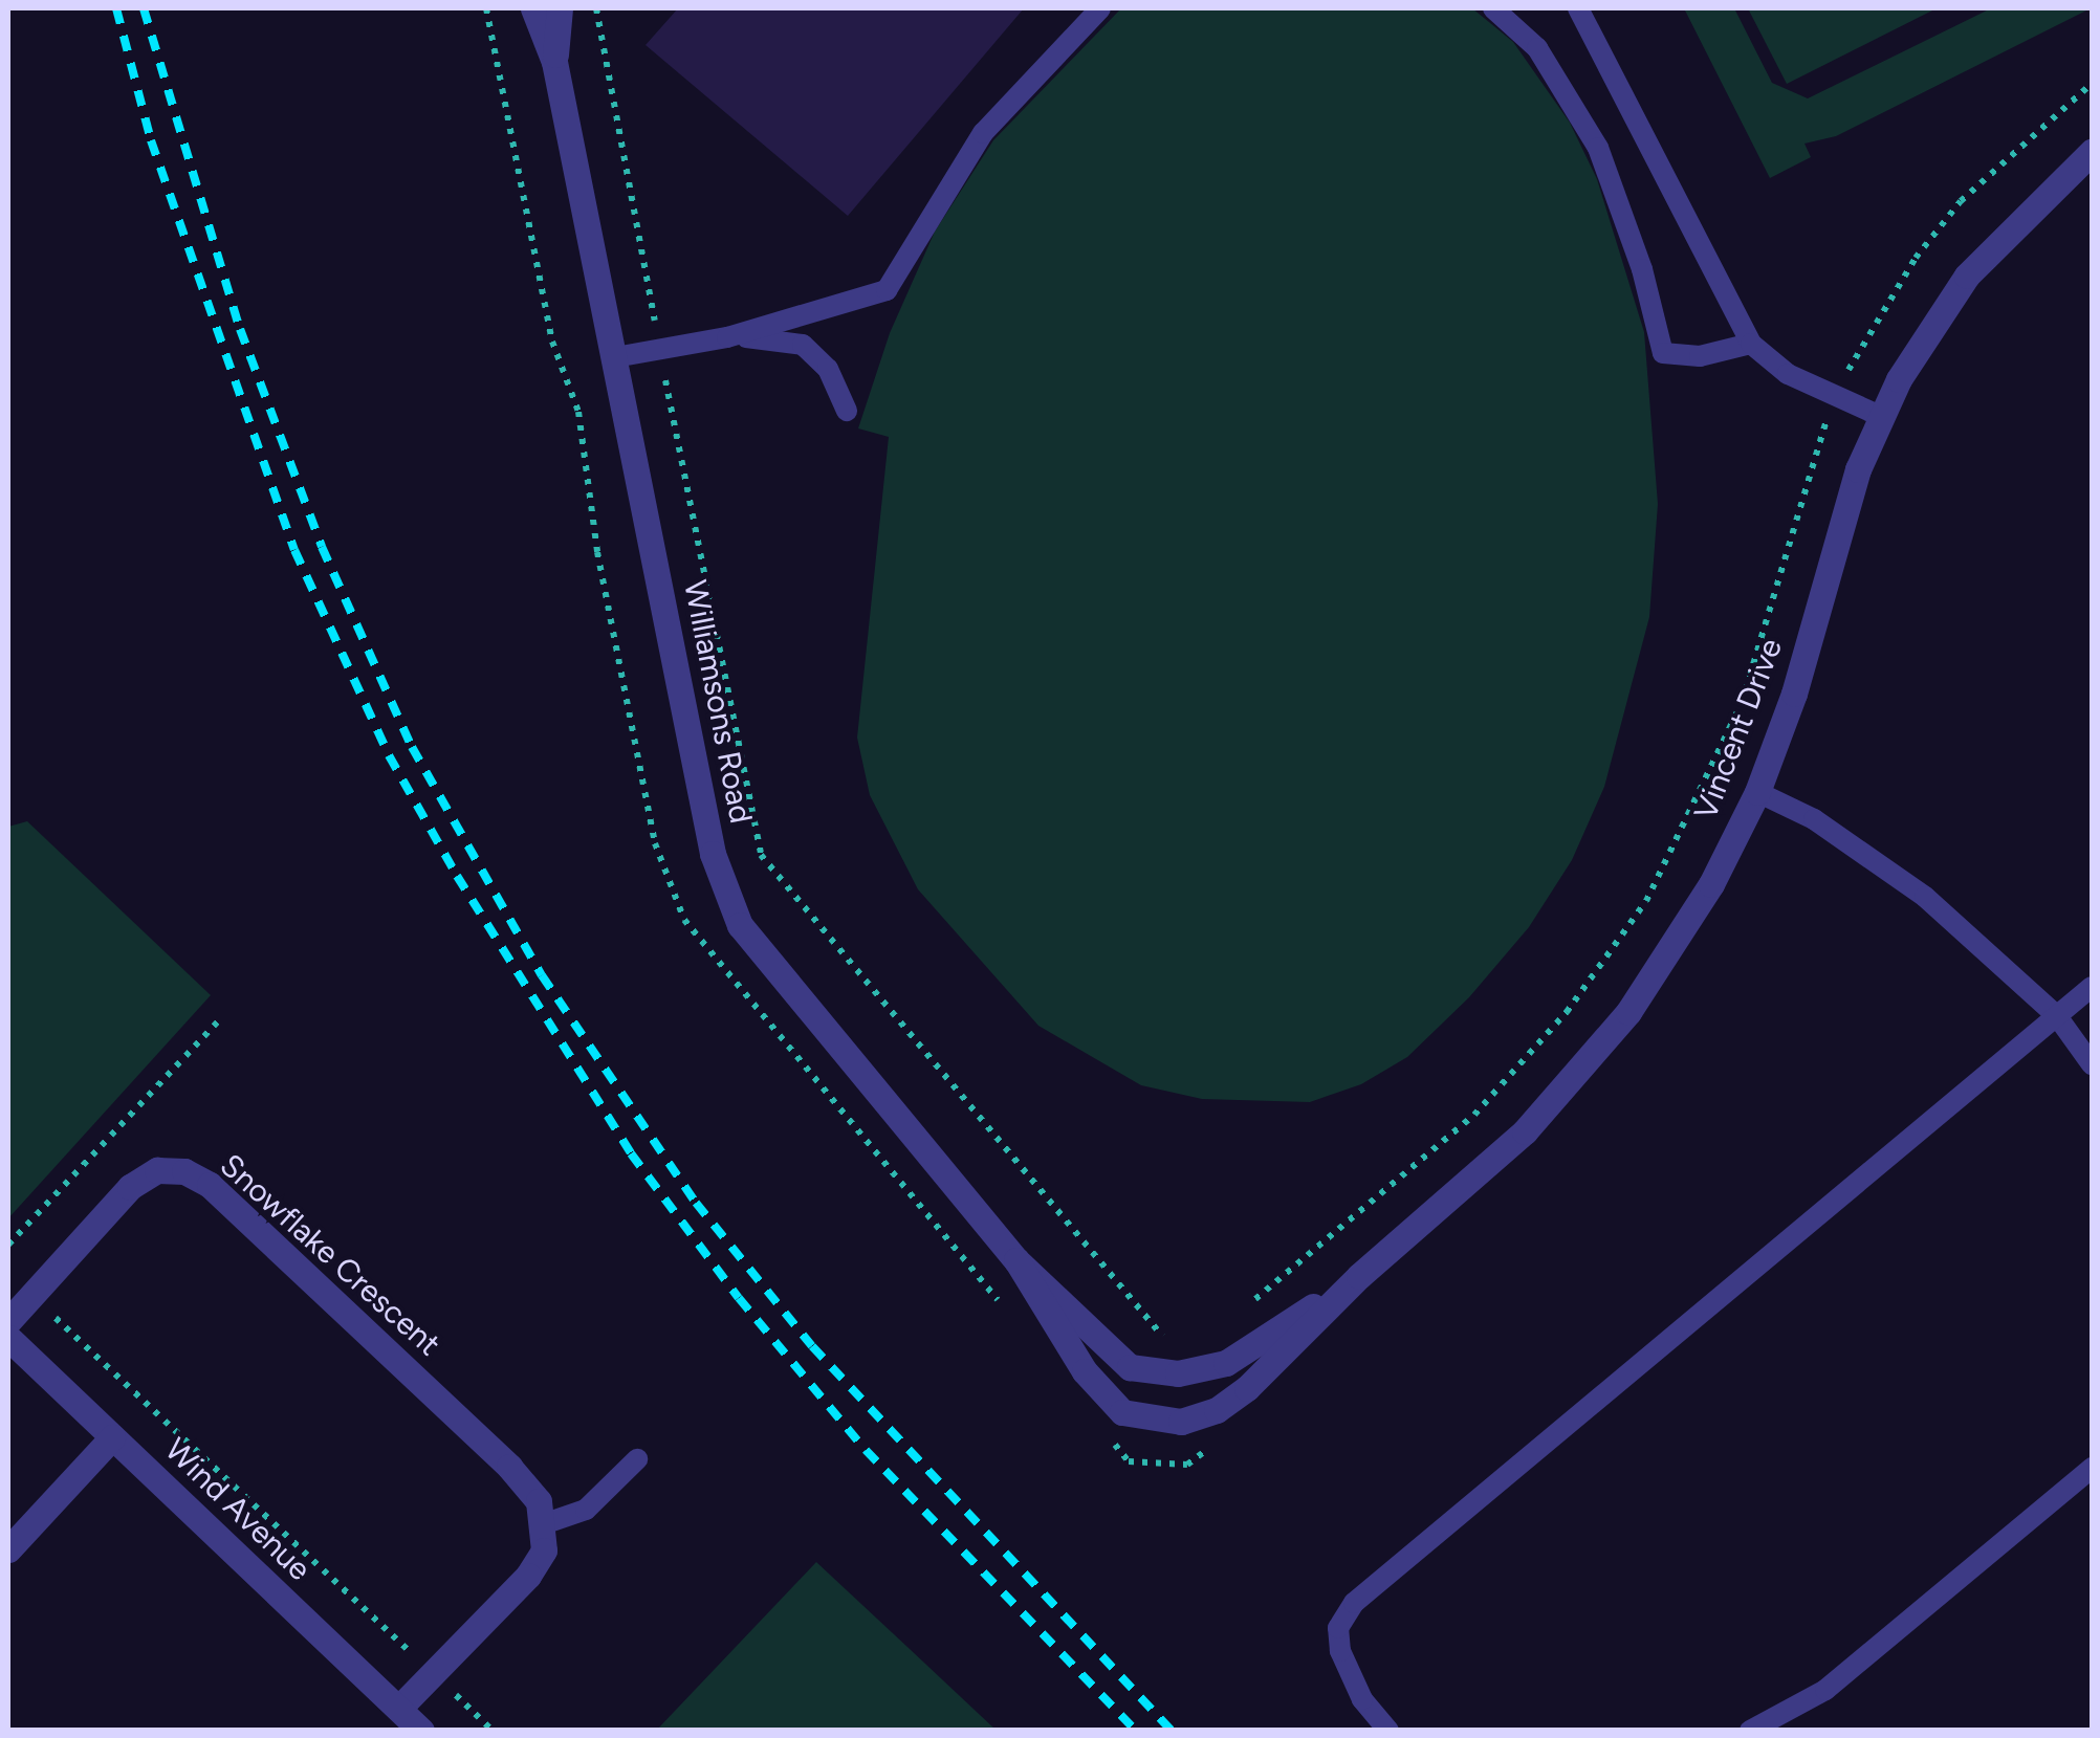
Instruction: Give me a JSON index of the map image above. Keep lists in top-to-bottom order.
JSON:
{
  "streets": {
    "street": [
      "Williamsons Road",
      "Vincent Drive",
      "Snowflake Crescent",
      "Wind Avenue"
    ]
  },
  "crossings": [
    ["Williamsons Road", "Vincent Drive"]
  ]
}
